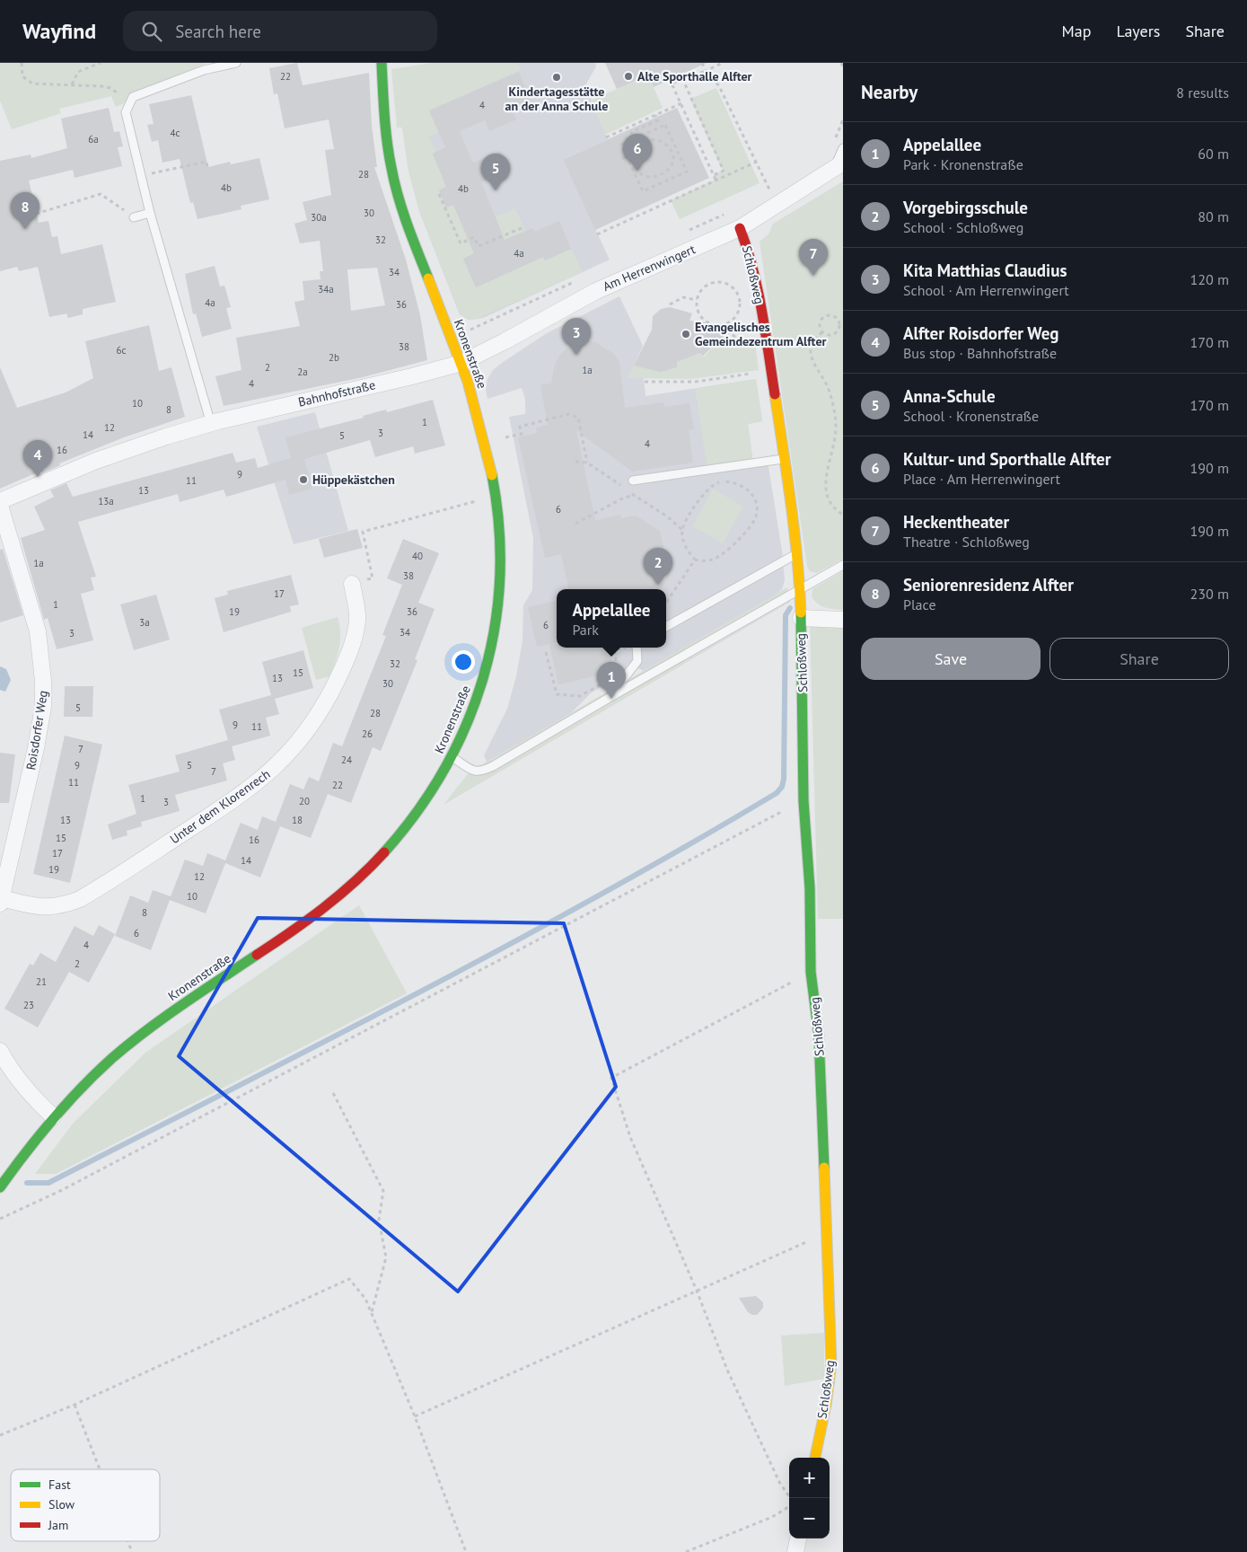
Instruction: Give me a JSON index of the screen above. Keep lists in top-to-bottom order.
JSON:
{
  "streets": {
    "street": [
      "Am Herrenwingert",
      "Schloßweg",
      "Kronenstraße",
      "Bahnhofstraße",
      "Roisdorfer Weg",
      "Unter dem Klorenrech"
    ]
  },
  "crossings": [
    ["Am Herrenwingert", "Schloßweg"],
    ["Am Herrenwingert", "Kronenstraße"],
    ["Am Herrenwingert", "Bahnhofstraße"],
    ["Kronenstraße", "Bahnhofstraße"],
    ["Roisdorfer Weg", "Unter dem Klorenrech"]
  ],
  "places": [
    "Alte Sporthalle Alfter",
    "Kindertagesstätte an der Anna Schule",
    "Evangelisches Gemeindezentrum Alfter",
    "Hüppekästchen"
  ],
  "house_numbers": [
    "22",
    "4",
    "4c",
    "6a",
    "28",
    "4b",
    "4b",
    "30",
    "30a",
    "32",
    "4a",
    "34",
    "34a",
    "4a",
    "36",
    "38",
    "6c",
    "2b",
    "2",
    "1a",
    "2a",
    "4",
    "10",
    "8",
    "1",
    "12",
    "3",
    "14",
    "5",
    "4",
    "16",
    "9",
    "11",
    "13",
    "13a",
    "6",
    "40",
    "1a",
    "38",
    "17",
    "1",
    "19",
    "36",
    "3a",
    "6",
    "34",
    "3",
    "32",
    "15",
    "13",
    "30",
    "5",
    "28",
    "9",
    "11",
    "26",
    "7",
    "24",
    "9",
    "5",
    "7",
    "11",
    "22",
    "1",
    "20",
    "3",
    "13",
    "18",
    "15",
    "16",
    "17",
    "14",
    "19",
    "12",
    "10",
    "8",
    "6",
    "4",
    "2",
    "21",
    "23"
  ],
  "legend": ["Fast", "Slow", "Jam"],
  "page": {
    "header": "Wayfind",
    "search": "Search here",
    "nav": ["Map", "Layers", "Share"],
    "heading": ["Nearby", "8 results"],
    "list": [
      {
        "mark": "1",
        "name": "Appelallee",
        "note": "Park · Kronenstraße",
        "value": "60 m"
      },
      {
        "mark": "2",
        "name": "Vorgebirgsschule",
        "note": "School · Schloßweg",
        "value": "80 m"
      },
      {
        "mark": "3",
        "name": "Kita Matthias Claudius",
        "note": "School · Am Herrenwingert",
        "value": "120 m"
      },
      {
        "mark": "4",
        "name": "Alfter Roisdorfer Weg",
        "note": "Bus stop · Bahnhofstraße",
        "value": "170 m"
      },
      {
        "mark": "5",
        "name": "Anna-Schule",
        "note": "School · Kronenstraße",
        "value": "170 m"
      },
      {
        "mark": "6",
        "name": "Kultur- und Sporthalle Alfter",
        "note": "Place · Am Herrenwingert",
        "value": "190 m"
      },
      {
        "mark": "7",
        "name": "Heckentheater",
        "note": "Theatre · Schloßweg",
        "value": "190 m"
      },
      {
        "mark": "8",
        "name": "Seniorenresidenz Alfter",
        "note": "Place",
        "value": "230 m"
      }
    ],
    "pins": [
      "6",
      "5",
      "8",
      "7",
      "3",
      "4",
      "2",
      "1"
    ],
    "popup": ["Appelallee", "Park"],
    "buttons": ["Save", "Share"],
    "map_buttons": ["+", "−"]
  }
}
